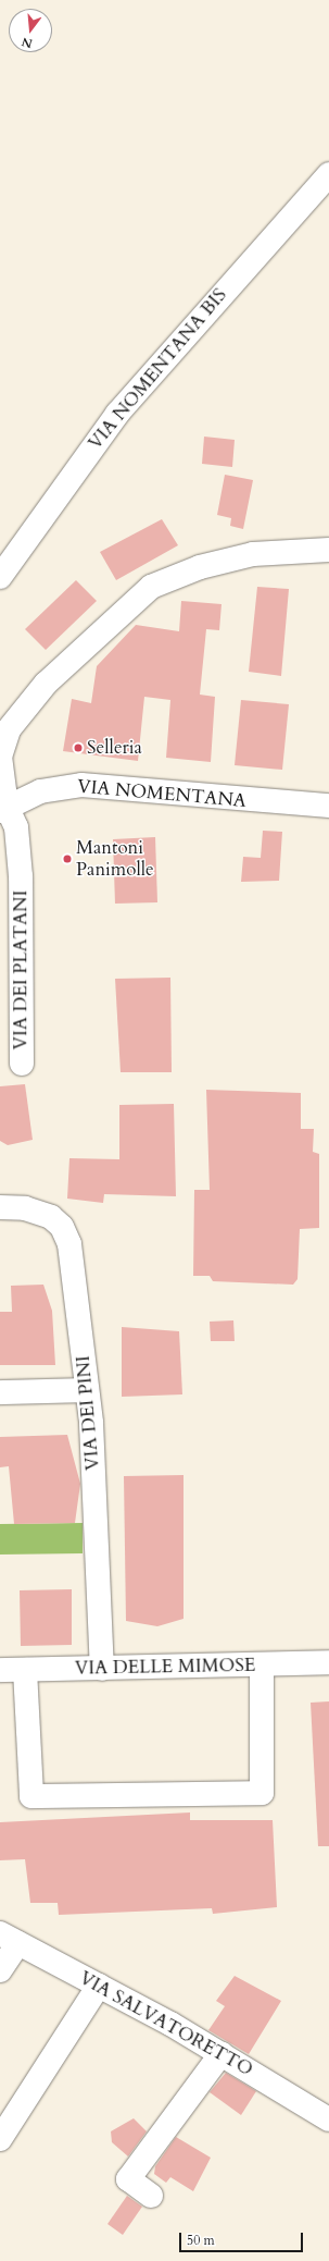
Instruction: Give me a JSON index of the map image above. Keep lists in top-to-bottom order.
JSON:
{
  "streets": {
    "street": [
      "VIA NOMENTANA BIS",
      "VIA NOMENTANA",
      "VIA DEI PLATANI",
      "VIA DEI PINI",
      "VIA DELLE MIMOSE",
      "VIA SALVATORETTO"
    ]
  },
  "crossings": [
    ["VIA NOMENTANA", "VIA DEI PLATANI"],
    ["VIA DEI PINI", "VIA DELLE MIMOSE"]
  ],
  "places": ["Selleria", "Mantoni Panimolle"],
  "scale_bar": "50 m",
  "north": "bottom"
}
